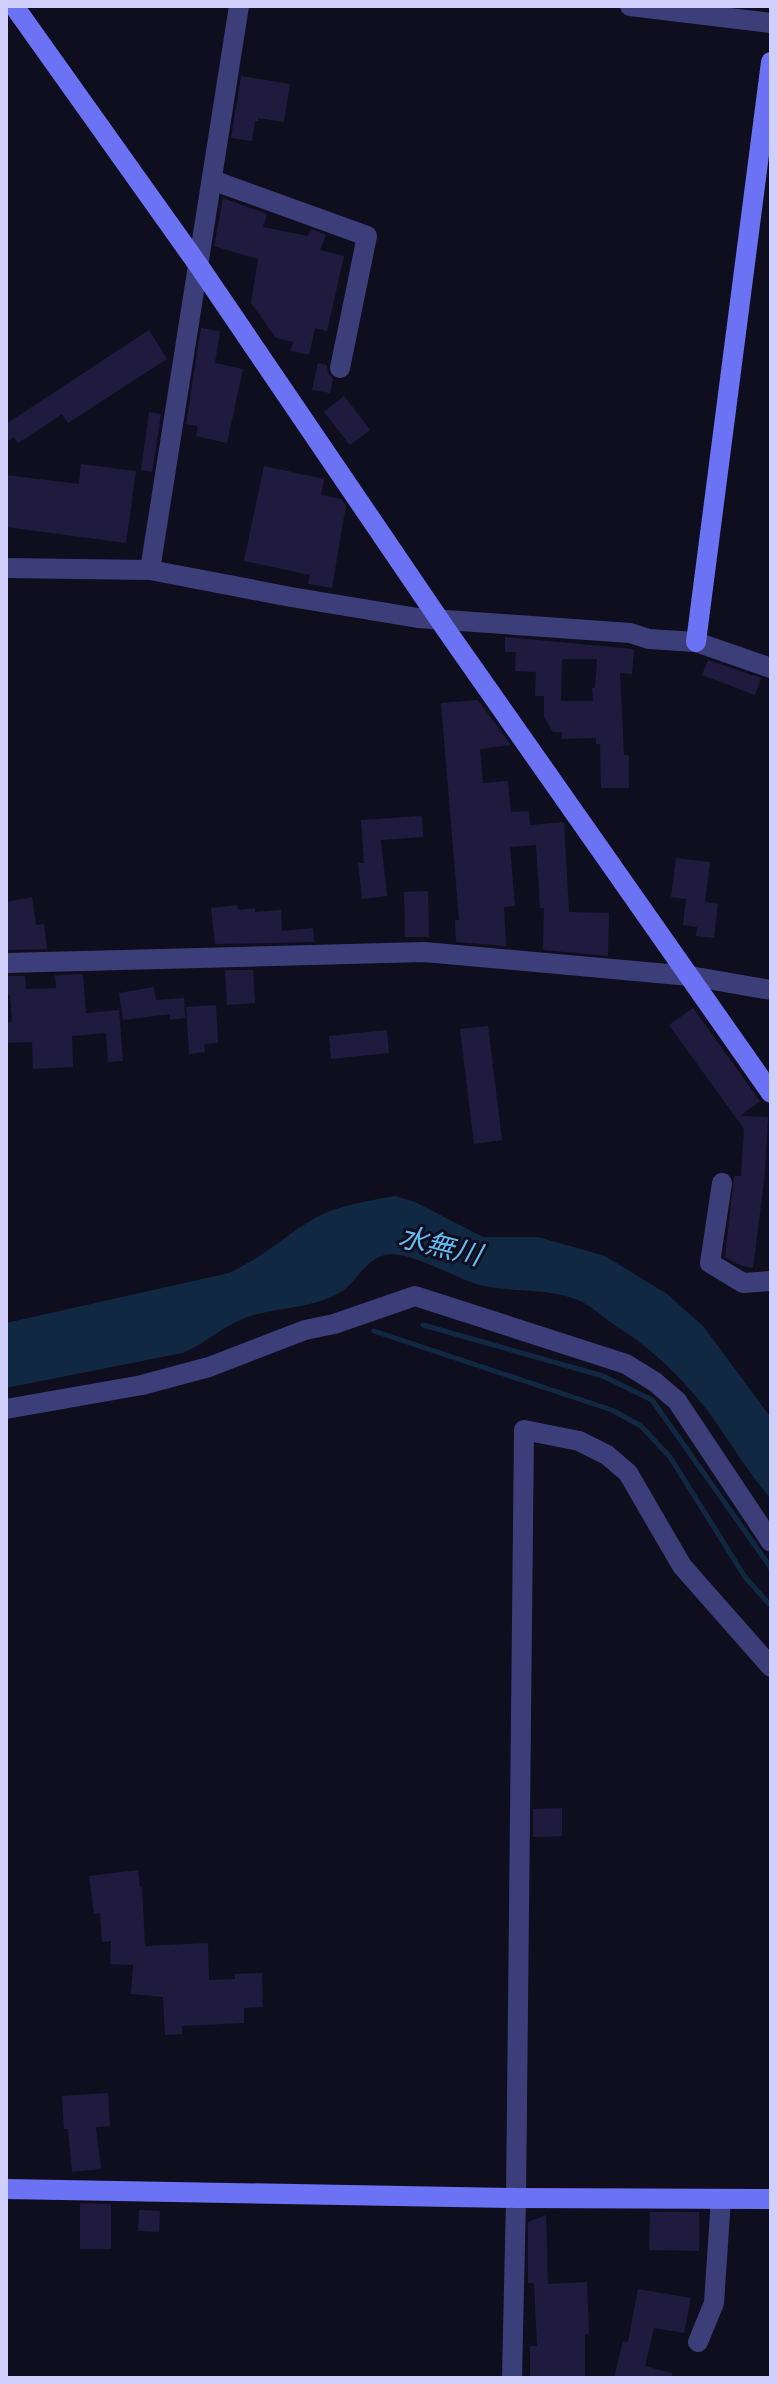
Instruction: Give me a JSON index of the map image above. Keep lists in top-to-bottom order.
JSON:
{
  "water": ["水無川"]
}
